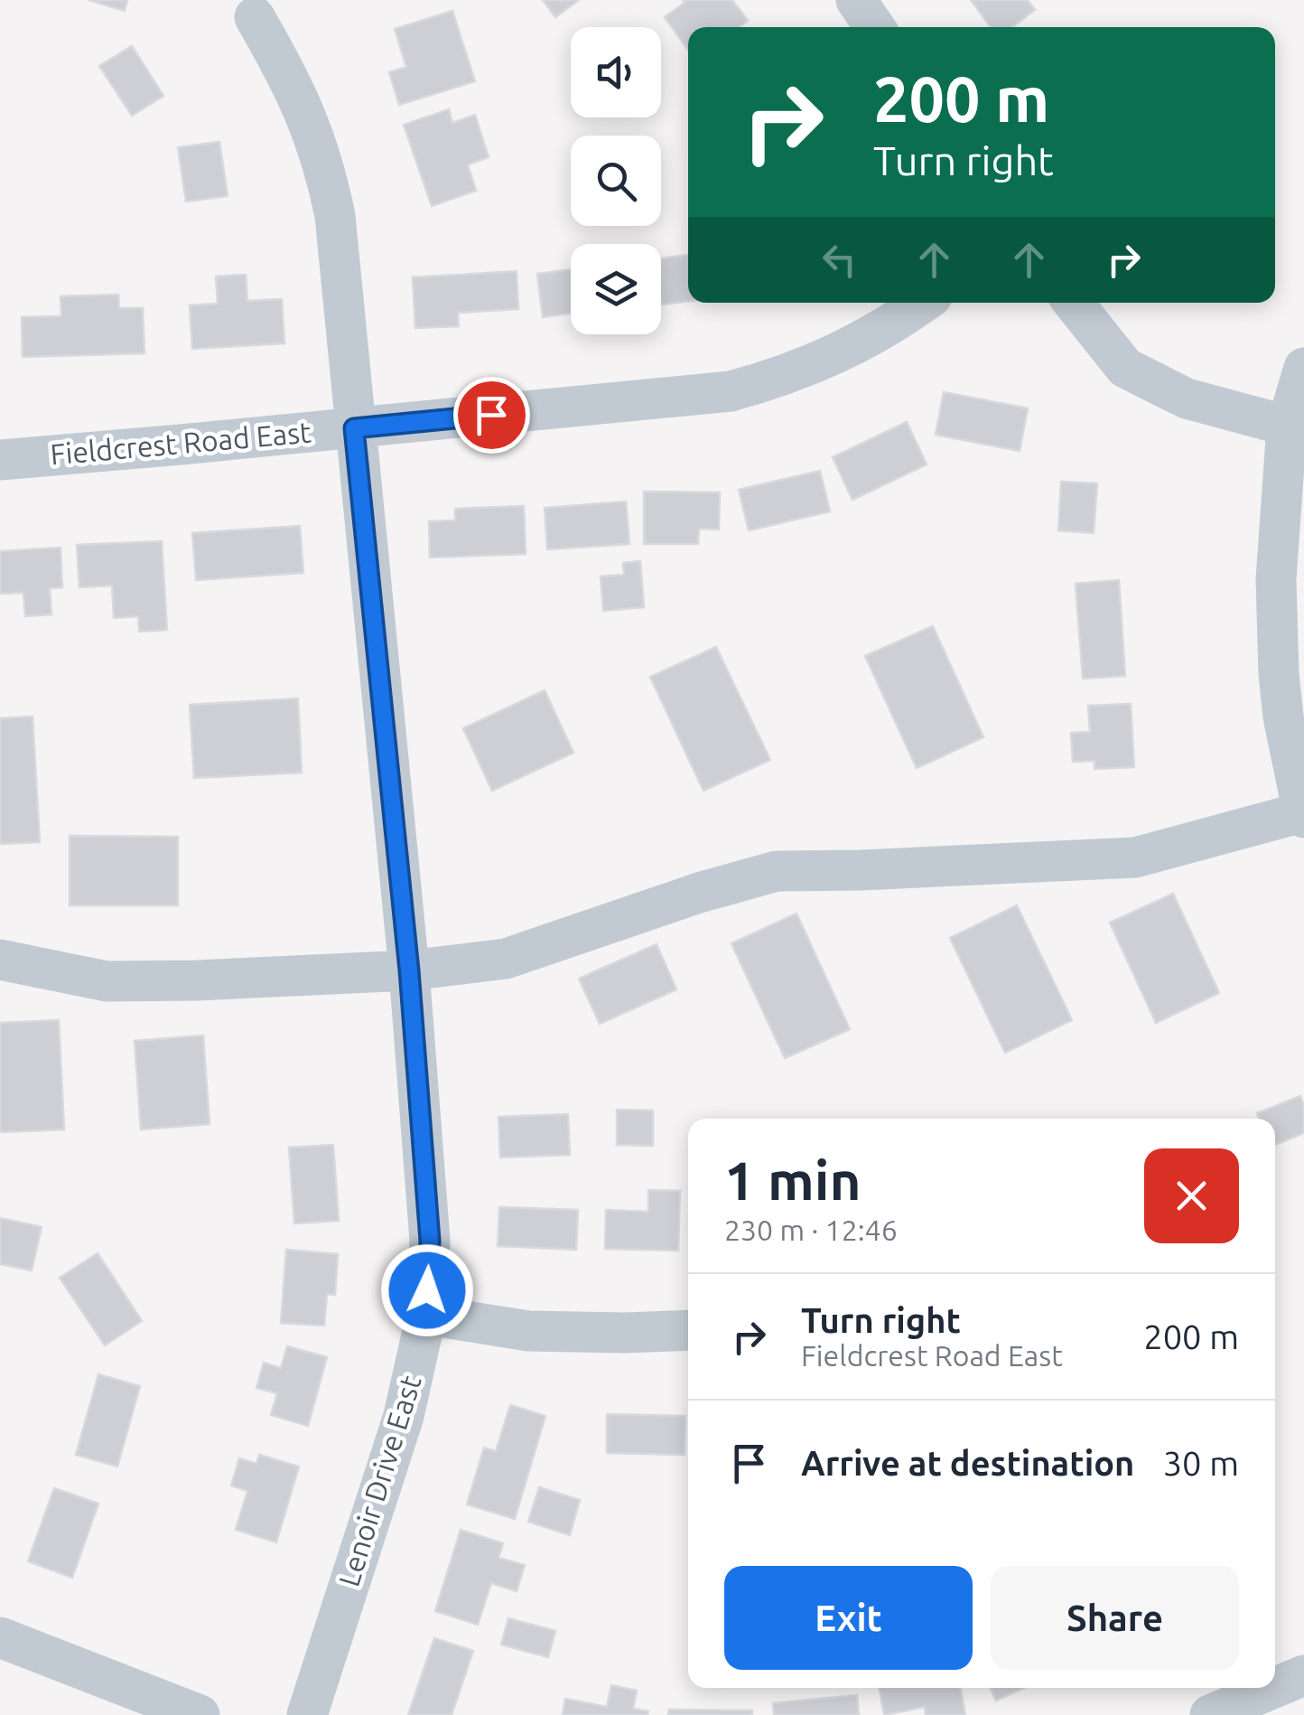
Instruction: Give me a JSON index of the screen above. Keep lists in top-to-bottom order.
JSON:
{
  "streets": {
    "street": ["Fieldcrest Road East", "Lenoir Drive East"]
  },
  "crossings": [
    ["Fieldcrest Road East", "Lenoir Drive East"]
  ],
  "page": {
    "turn": ["200 m", "Turn right"],
    "heading": ["1 min", "230 m · 12:46"],
    "list": [
      {
        "name": "Turn right",
        "note": "Fieldcrest Road East",
        "value": "200 m"
      },
      {
        "name": "Arrive at destination",
        "value": "30 m"
      }
    ],
    "buttons": ["Exit", "Share"]
  }
}
